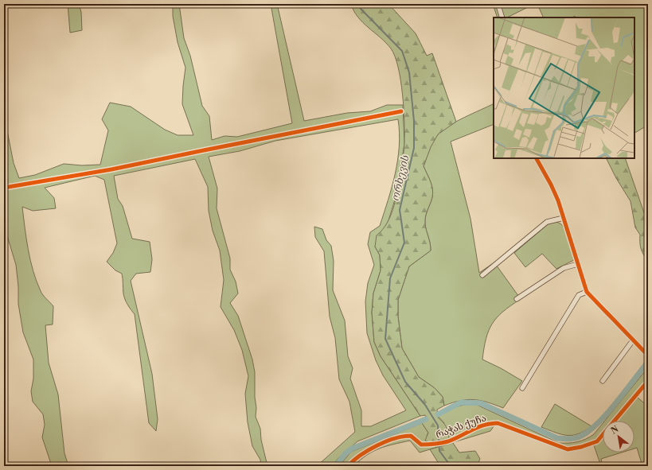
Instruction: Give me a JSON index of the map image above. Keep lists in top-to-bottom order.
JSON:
{
  "streets": {
    "street": ["რაჭას ქუჩა"]
  },
  "water": ["ორხევის"],
  "north": "top left"
}
